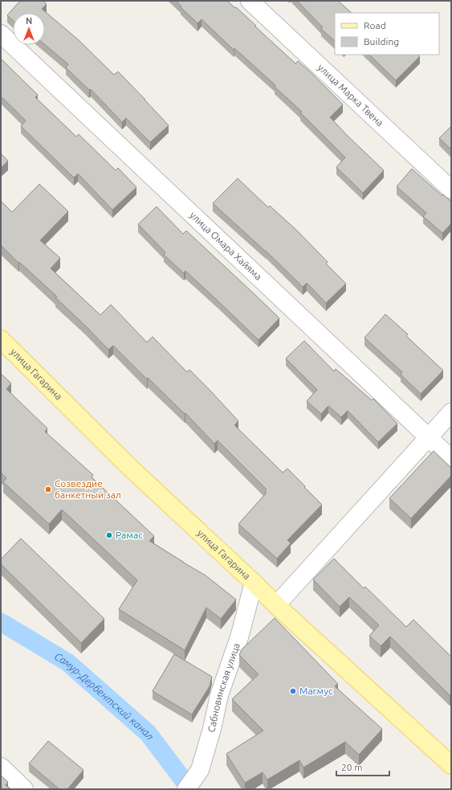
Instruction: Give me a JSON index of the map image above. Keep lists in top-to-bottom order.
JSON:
{
  "streets": {
    "main road": ["улица Гагарина"],
    "street": ["улица Марка Твена", "улица Омара Хайяма", "Сабновинская улица"]
  },
  "crossings": [
    ["улица Гагарина", "Сабновинская улица"]
  ],
  "water": ["Самур-Дербентский канал"],
  "places": ["Созвездие банкетный зал", "Рамас", "Магмус"],
  "legend": ["Road", "Building"],
  "scale_bar": "20 m",
  "north": "top"
}
